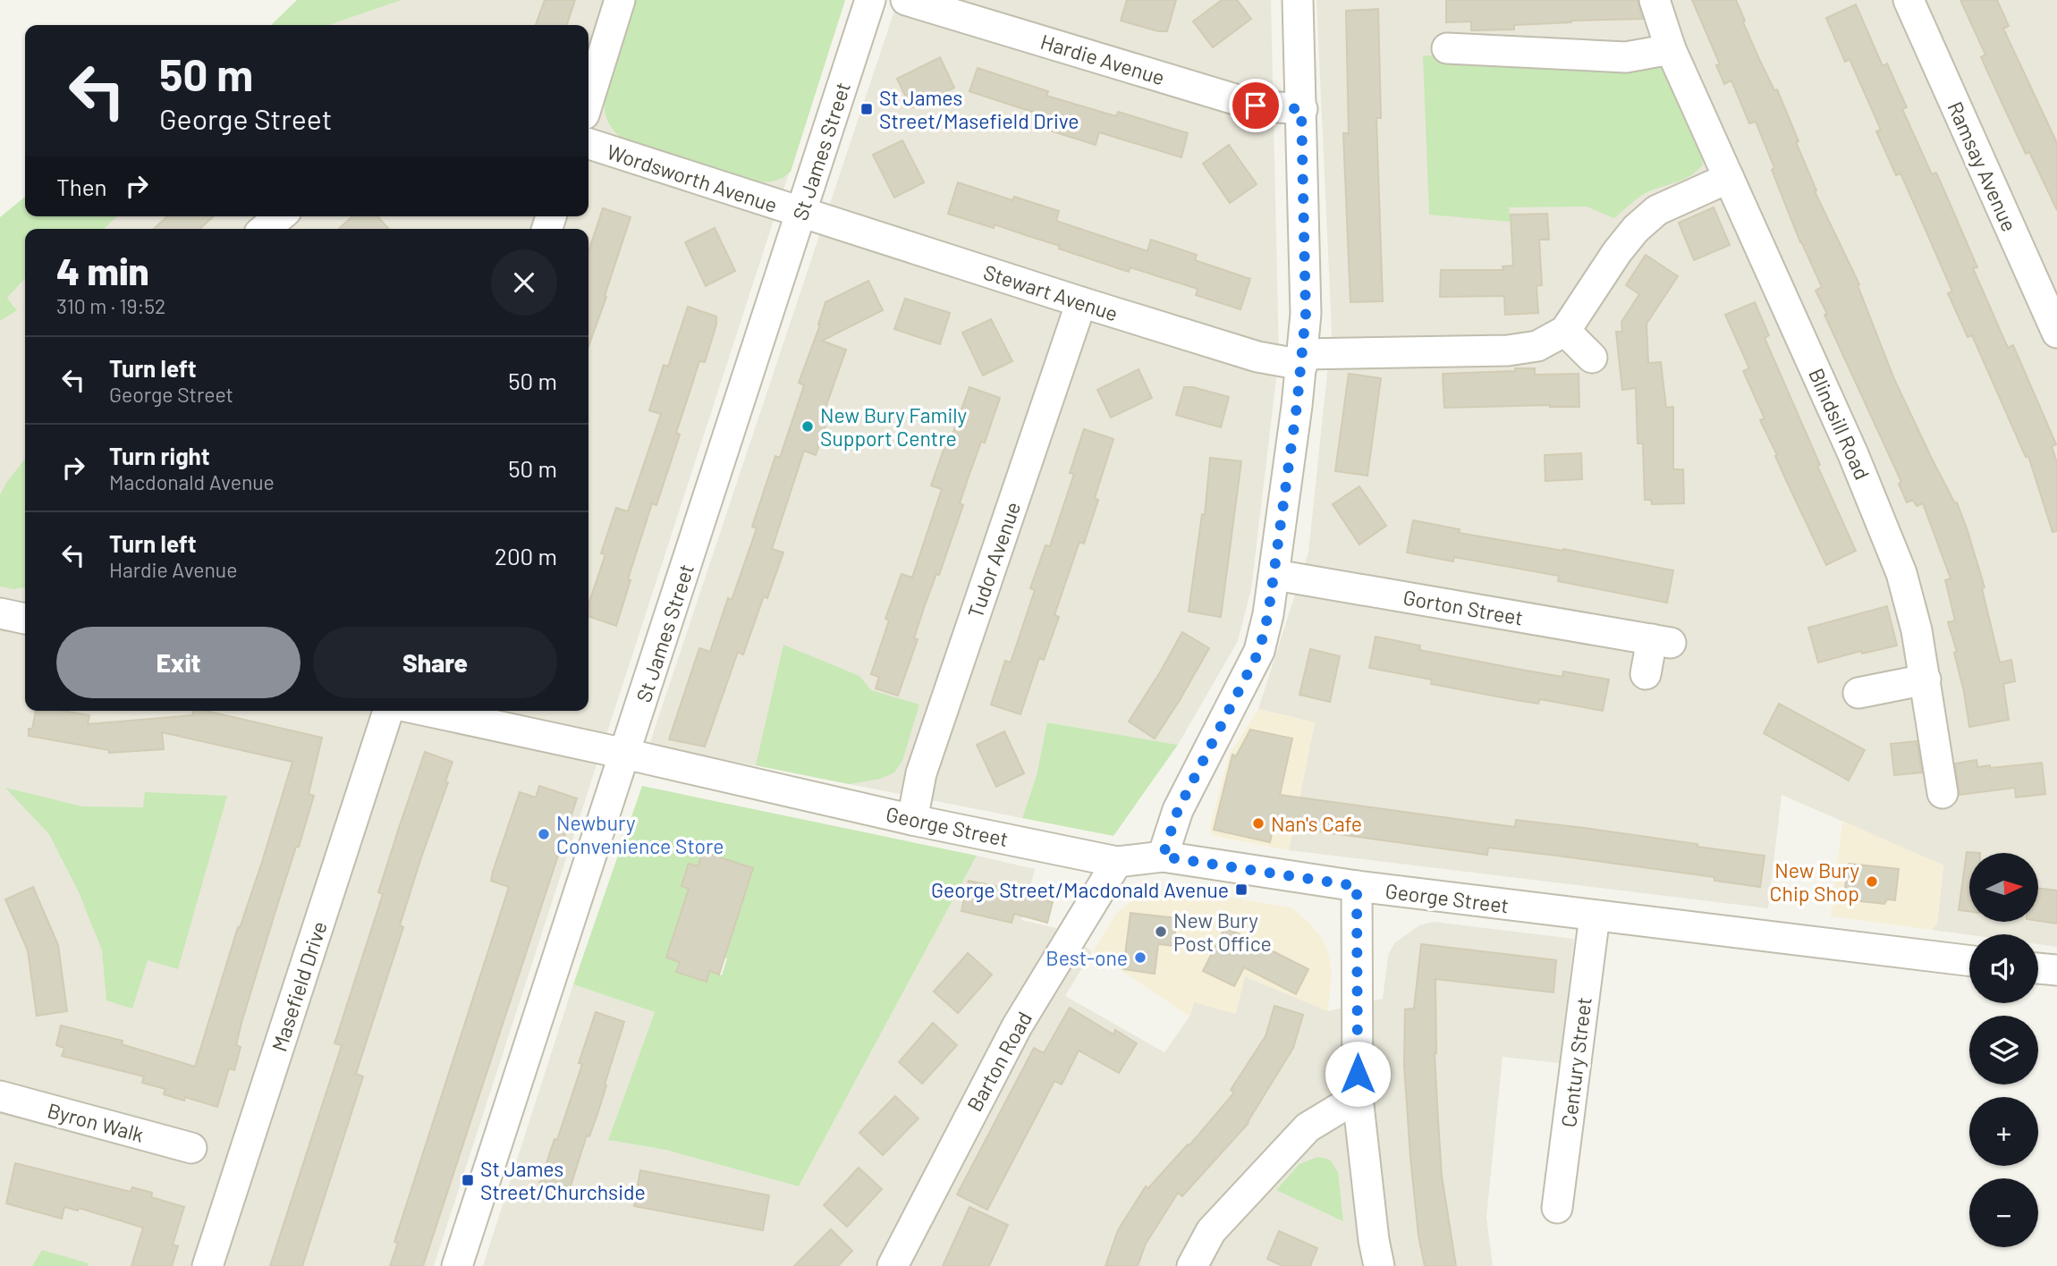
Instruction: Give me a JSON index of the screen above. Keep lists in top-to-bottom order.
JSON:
{
  "streets": {
    "street": [
      "Hardie Avenue",
      "St James Street",
      "Ramsay Avenue",
      "Wordsworth Avenue",
      "Stewart Avenue",
      "Blindsill Road",
      "Tudor Avenue",
      "Gorton Street",
      "George Street",
      "Masefield Drive",
      "Barton Road",
      "Century Street",
      "Byron Walk"
    ]
  },
  "crossings": [
    ["St James Street", "Wordsworth Avenue"],
    ["St James Street", "Stewart Avenue"],
    ["St James Street", "George Street"],
    ["Wordsworth Avenue", "Stewart Avenue"],
    ["Stewart Avenue", "Tudor Avenue"],
    ["Tudor Avenue", "George Street"],
    ["George Street", "Barton Road"],
    ["George Street", "Century Street"]
  ],
  "places": {
    "transit": ["St James Street/Masefield Drive", "George Street/Macdonald Avenue", "St James Street/Churchside"],
    "other": [
      "New Bury Family Support Centre",
      "Nan's Cafe",
      "Newbury Convenience Store",
      "New Bury Chip Shop",
      "New Bury Post Office",
      "Best-one"
    ]
  },
  "north": "right",
  "page": {
    "turn": ["50 m", "George Street"],
    "then": "Then",
    "heading": ["4 min", "310 m · 19:52"],
    "list": [
      {
        "name": "Turn left",
        "note": "George Street",
        "value": "50 m"
      },
      {
        "name": "Turn right",
        "note": "Macdonald Avenue",
        "value": "50 m"
      },
      {
        "name": "Turn left",
        "note": "Hardie Avenue",
        "value": "200 m"
      }
    ],
    "buttons": ["Exit", "Share"],
    "map_buttons": ["+", "−"]
  }
}
